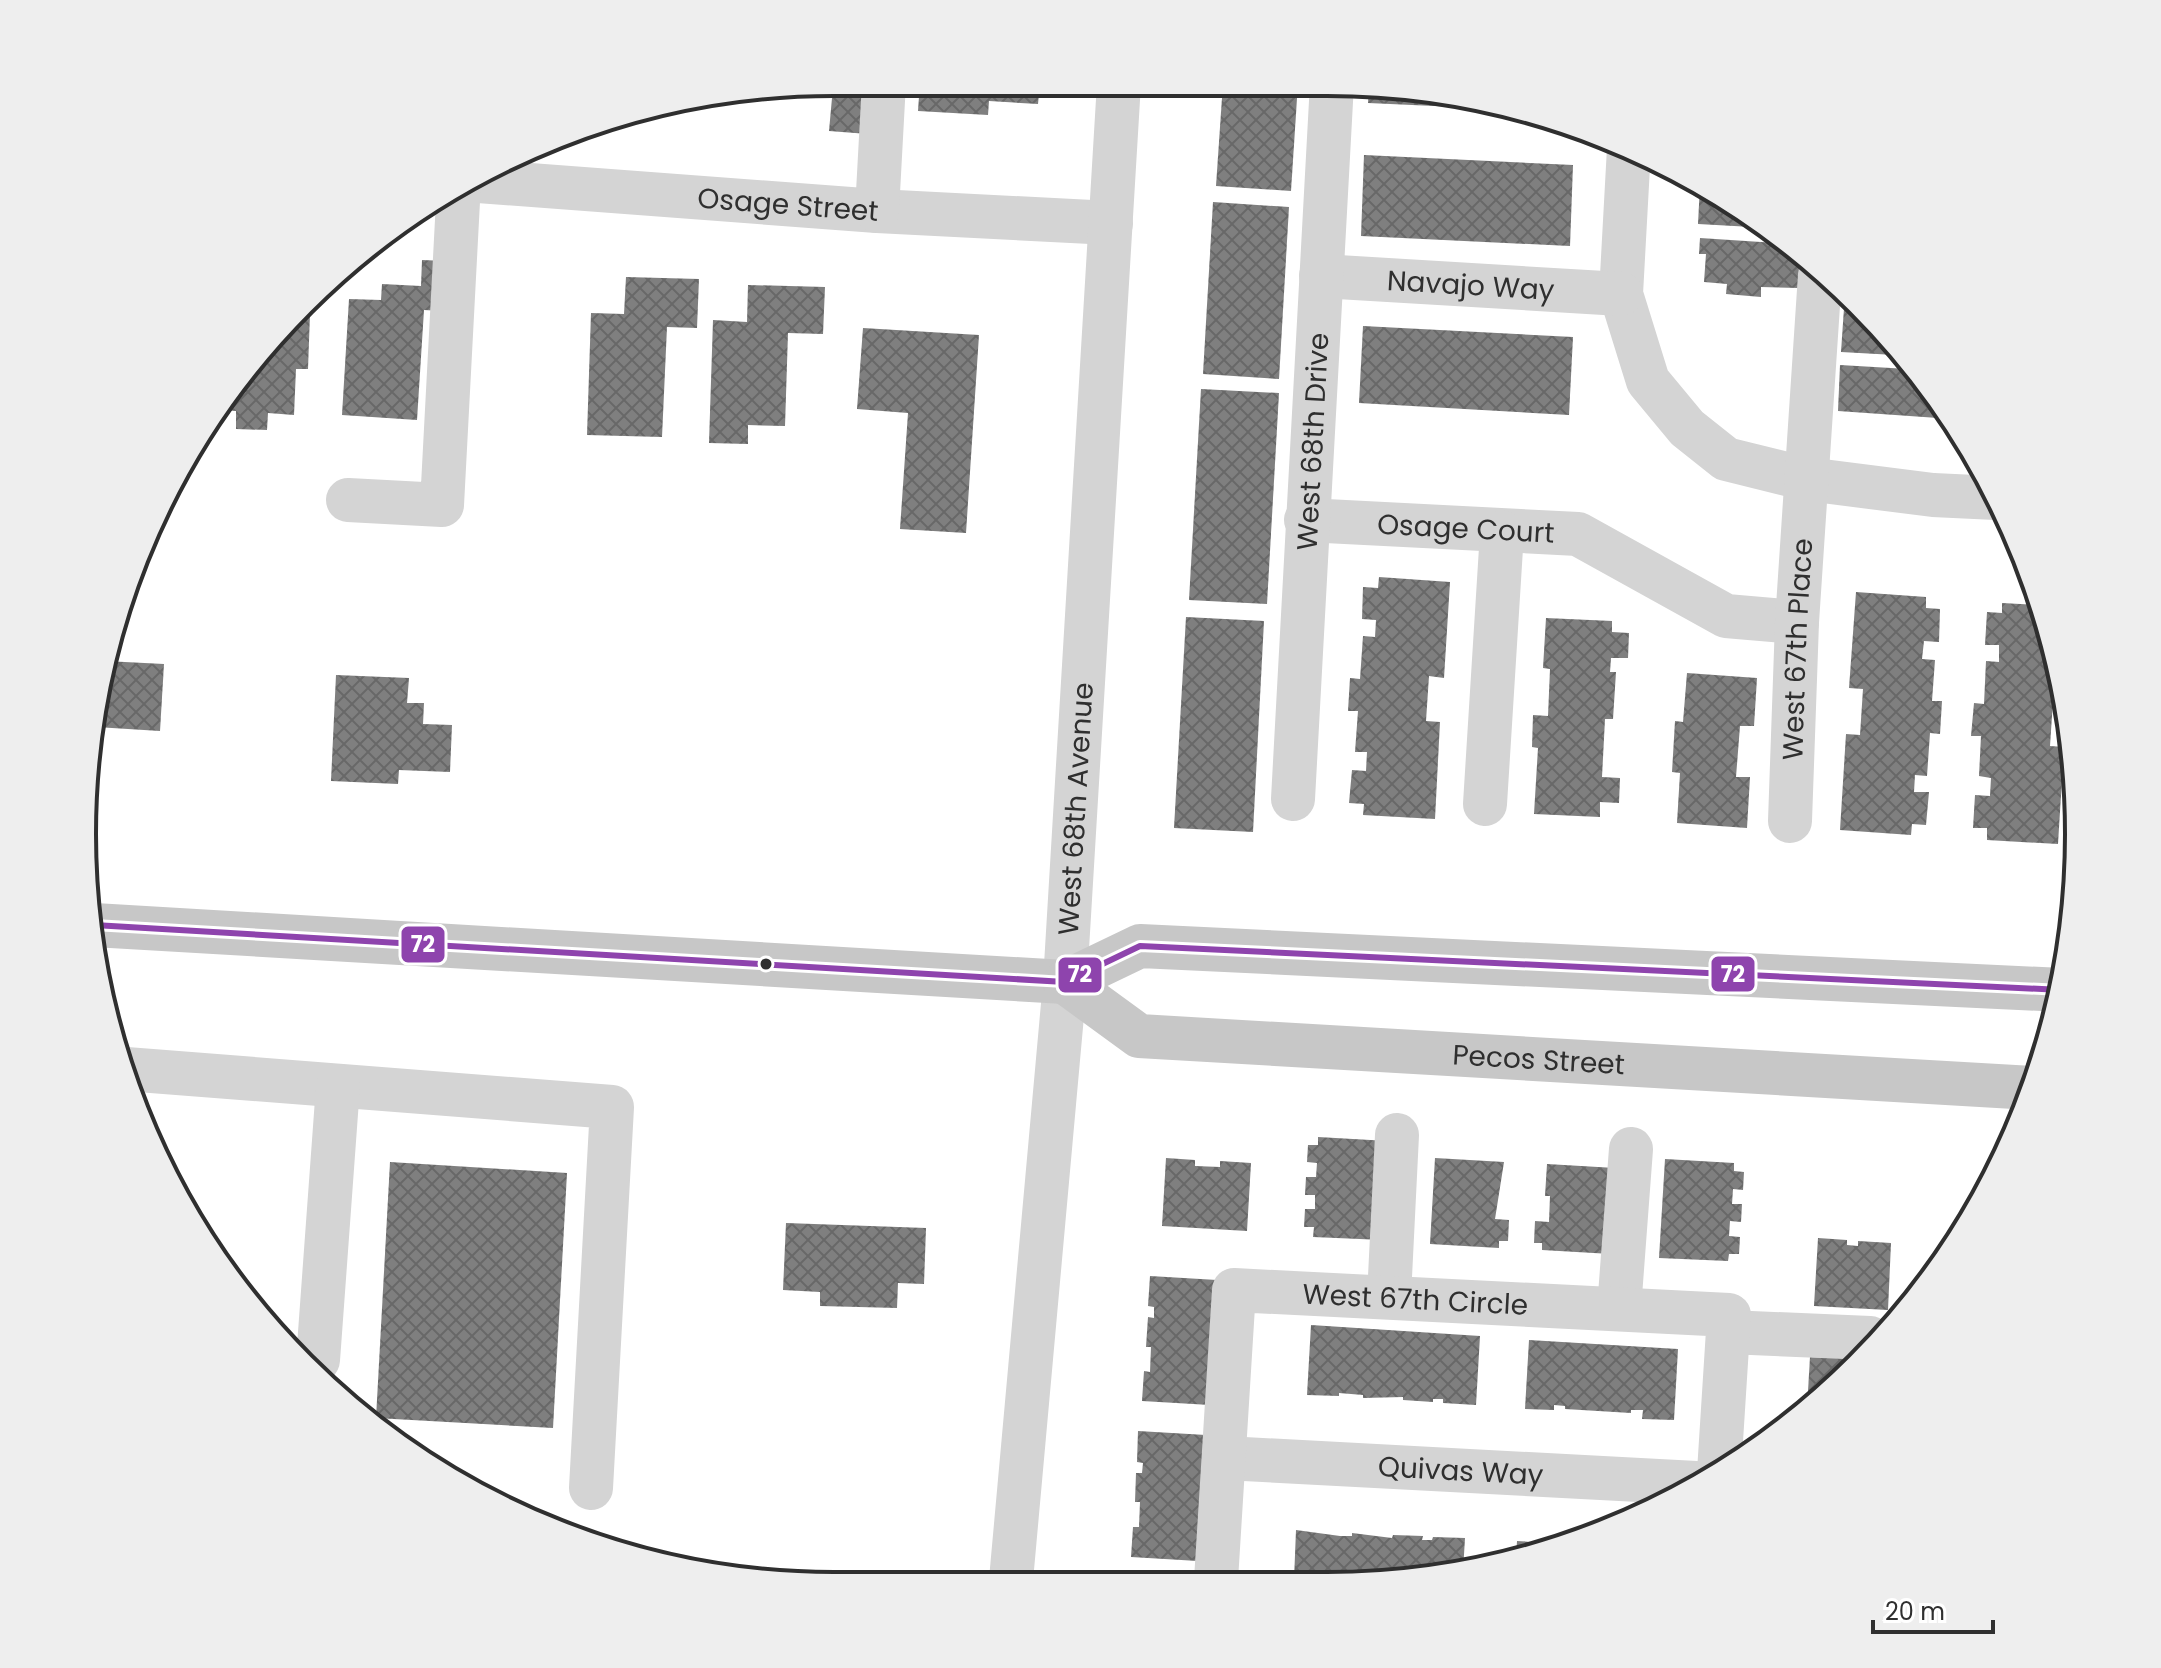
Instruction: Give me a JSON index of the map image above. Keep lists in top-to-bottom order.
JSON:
{
  "streets": {
    "main road": ["Pecos Street"],
    "street": [
      "Osage Street",
      "Navajo Way",
      "West 68th Drive",
      "Osage Court",
      "West 67th Place",
      "West 68th Avenue",
      "West 67th Circle",
      "Quivas Way"
    ]
  },
  "crossings": [
    ["Osage Street", "West 68th Avenue"],
    ["Navajo Way", "West 68th Drive"],
    ["West 68th Drive", "Osage Court"],
    ["Osage Court", "West 67th Place"],
    ["West 68th Avenue", "Pecos Street"],
    ["West 67th Circle", "Quivas Way"]
  ],
  "lines": ["transit line 72"],
  "scale_bar": "20 m"
}
